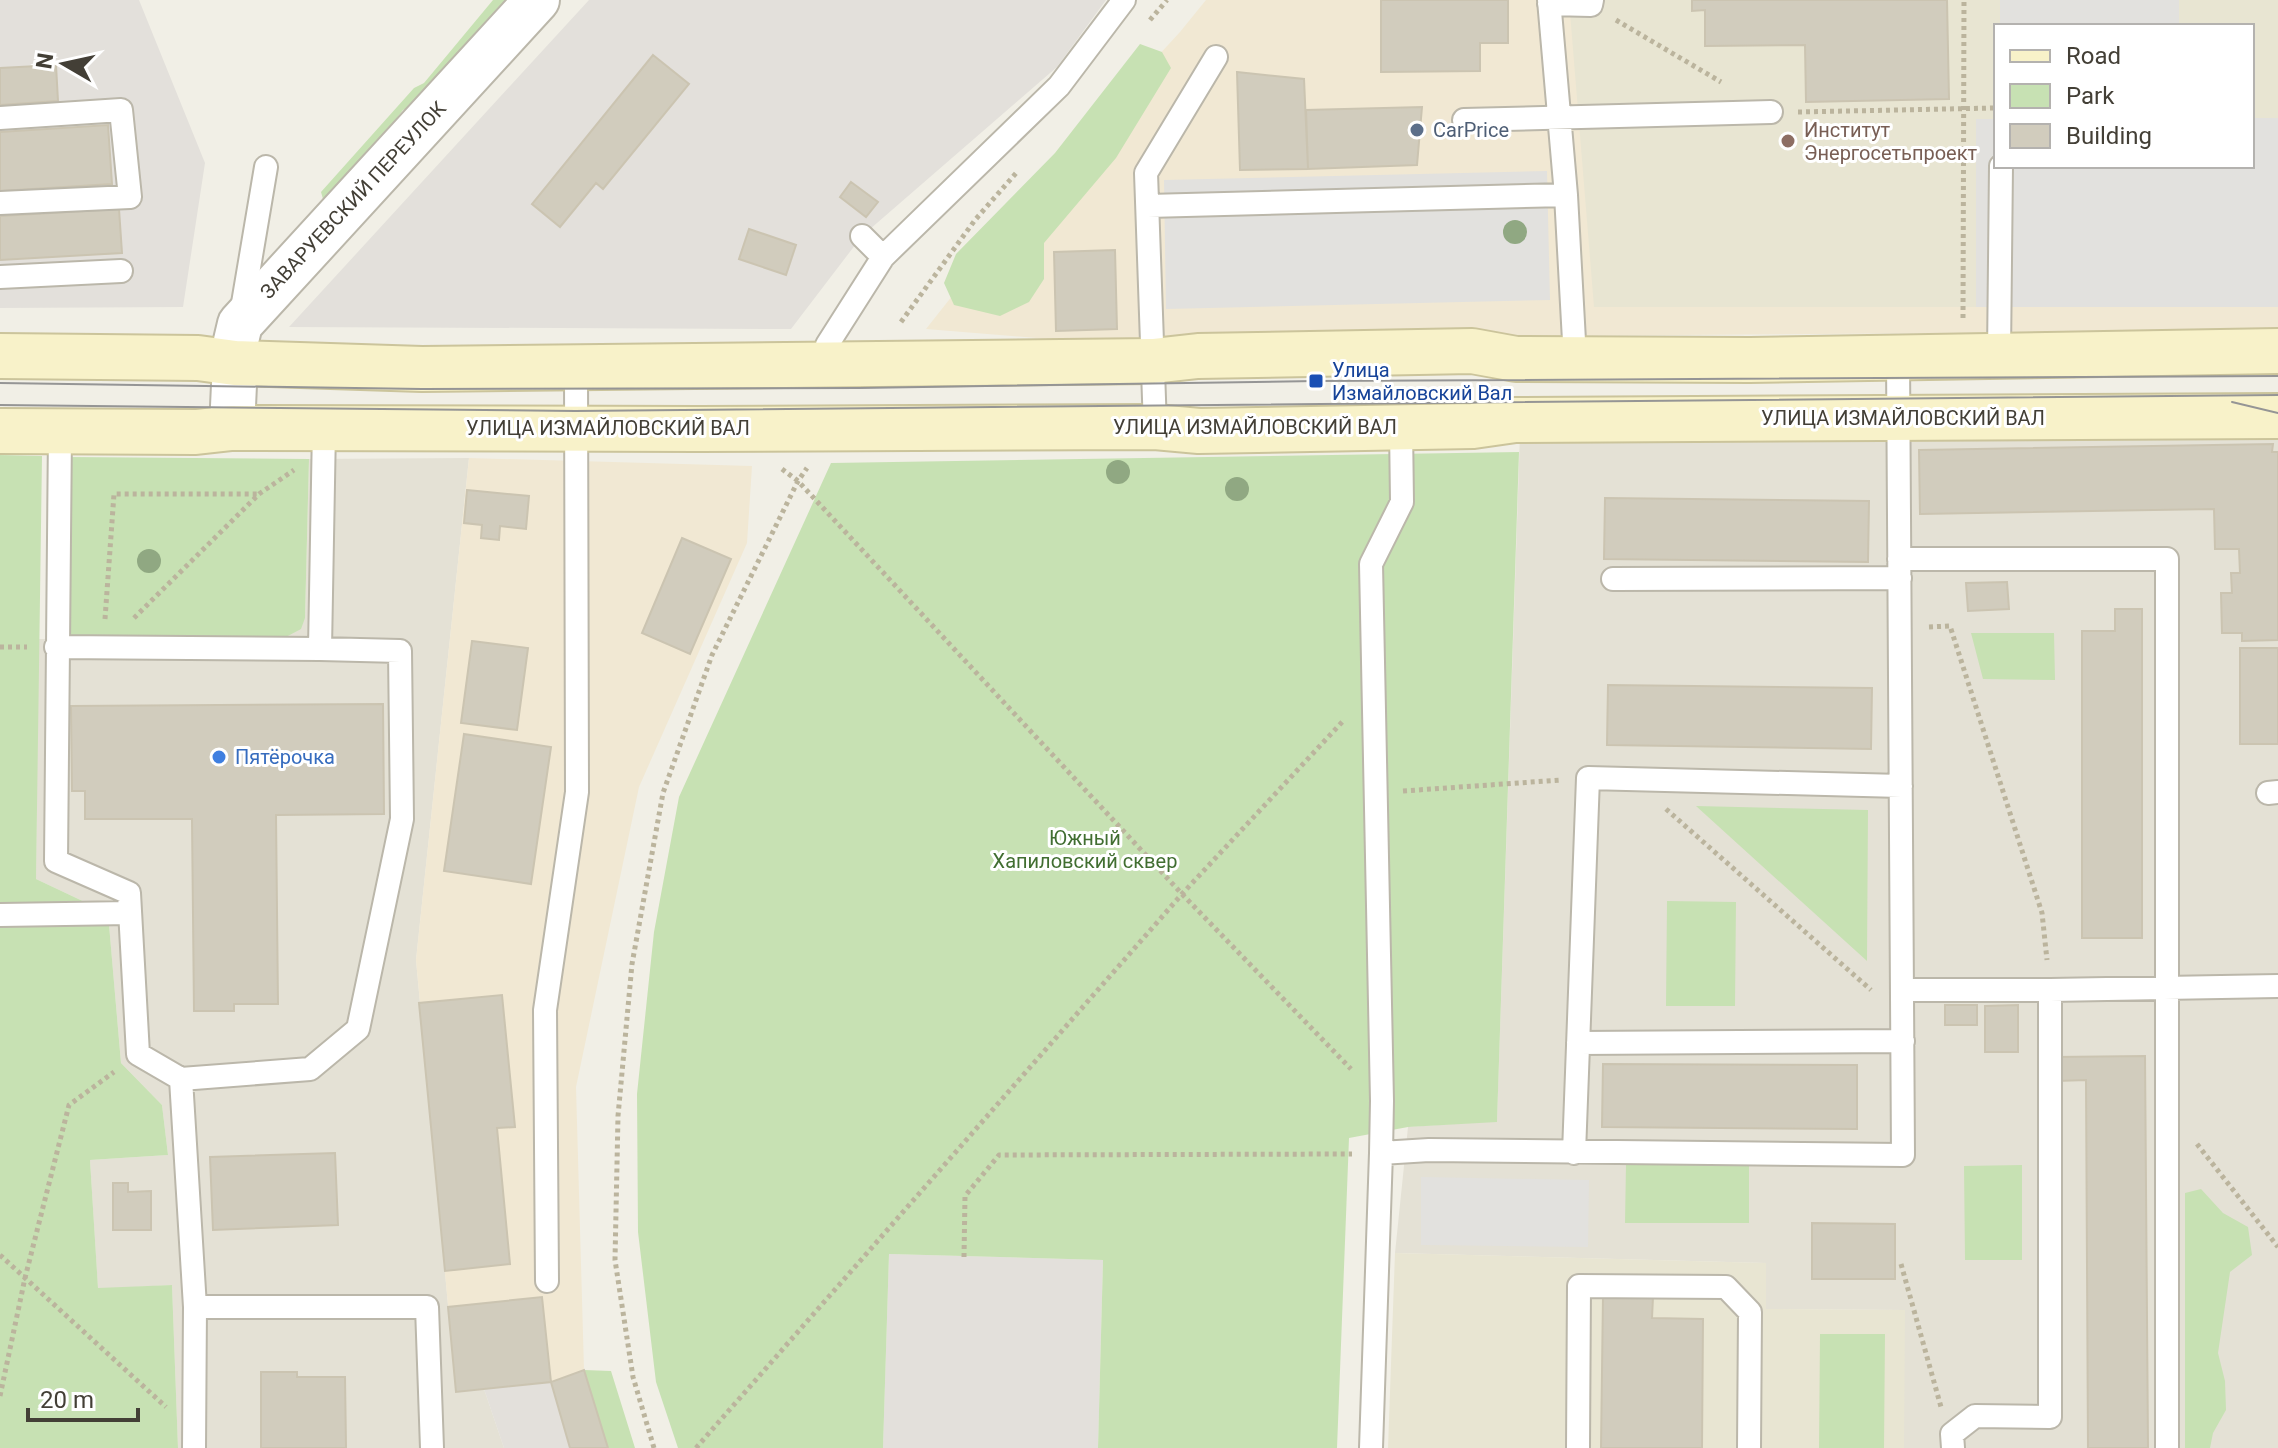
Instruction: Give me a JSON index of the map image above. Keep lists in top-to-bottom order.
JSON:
{
  "streets": {
    "main road": ["УЛИЦА ИЗМАЙЛОВСКИЙ ВАЛ"],
    "street": ["ЗАВАРУЕВСКИЙ ПЕРЕУЛОК"]
  },
  "parks": ["Южный Хапиловский сквер"],
  "places": {
    "other": ["CarPrice", "Институт Энергосетьпроект", "Пятёрочка"],
    "transit": ["Улица Измайловский Вал"]
  },
  "legend": ["Road", "Park", "Building"],
  "scale_bar": "20 m",
  "north": "left"
}
